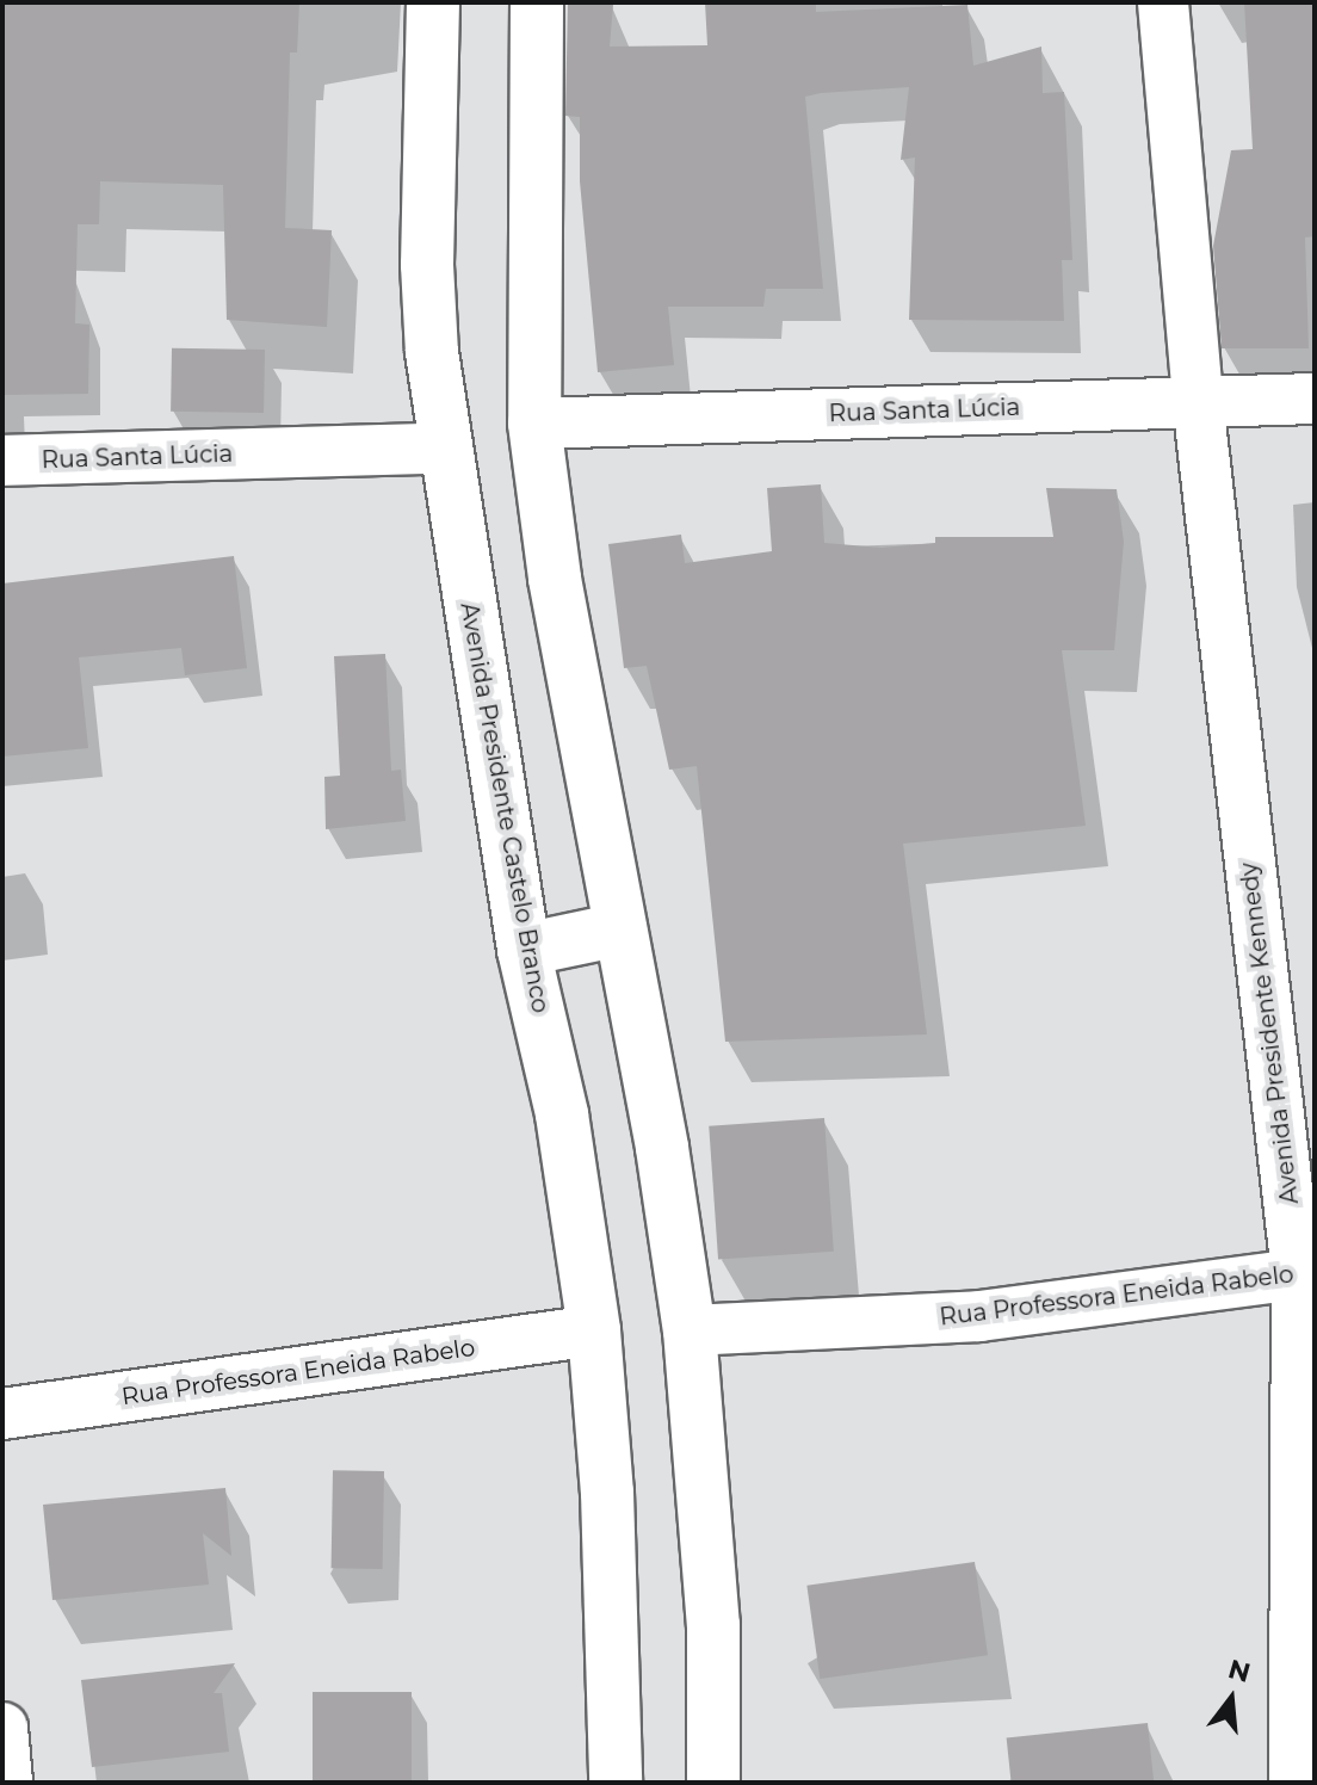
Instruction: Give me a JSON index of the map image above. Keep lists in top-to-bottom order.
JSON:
{
  "streets": {
    "main road": ["Avenida Presidente Castelo Branco"],
    "street": ["Rua Santa Lúcia", "Avenida Presidente Kennedy", "Rua Professora Eneida Rabelo"]
  },
  "crossings": [
    ["Rua Santa Lúcia", "Avenida Presidente Castelo Branco"],
    ["Rua Santa Lúcia", "Avenida Presidente Kennedy"],
    ["Avenida Presidente Castelo Branco", "Rua Professora Eneida Rabelo"],
    ["Avenida Presidente Kennedy", "Rua Professora Eneida Rabelo"]
  ],
  "north": "top"
}
